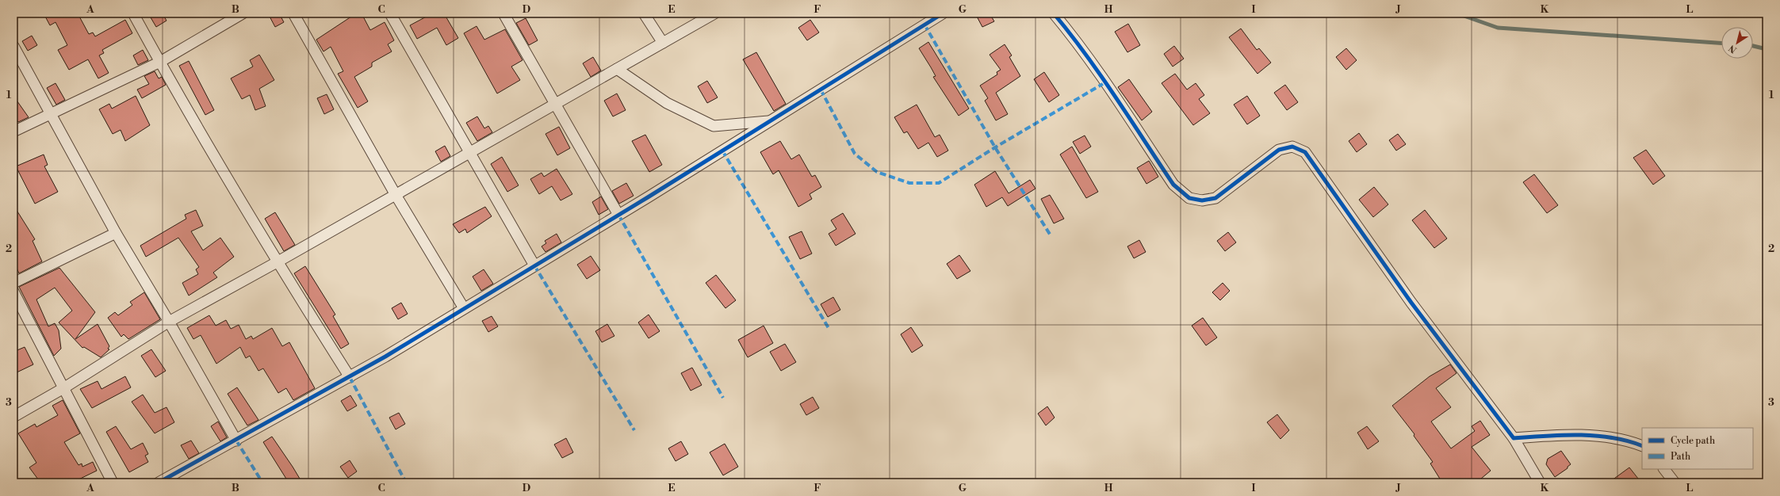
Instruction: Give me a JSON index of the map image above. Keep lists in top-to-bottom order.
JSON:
{
  "legend": ["Cycle path", "Path"],
  "north": "bottom left",
  "grid": {
    "columns": [
      "A",
      "B",
      "C",
      "D",
      "E",
      "F",
      "G",
      "H",
      "I",
      "J",
      "K",
      "L"
    ],
    "rows": ["1", "2", "3"]
  }
}
